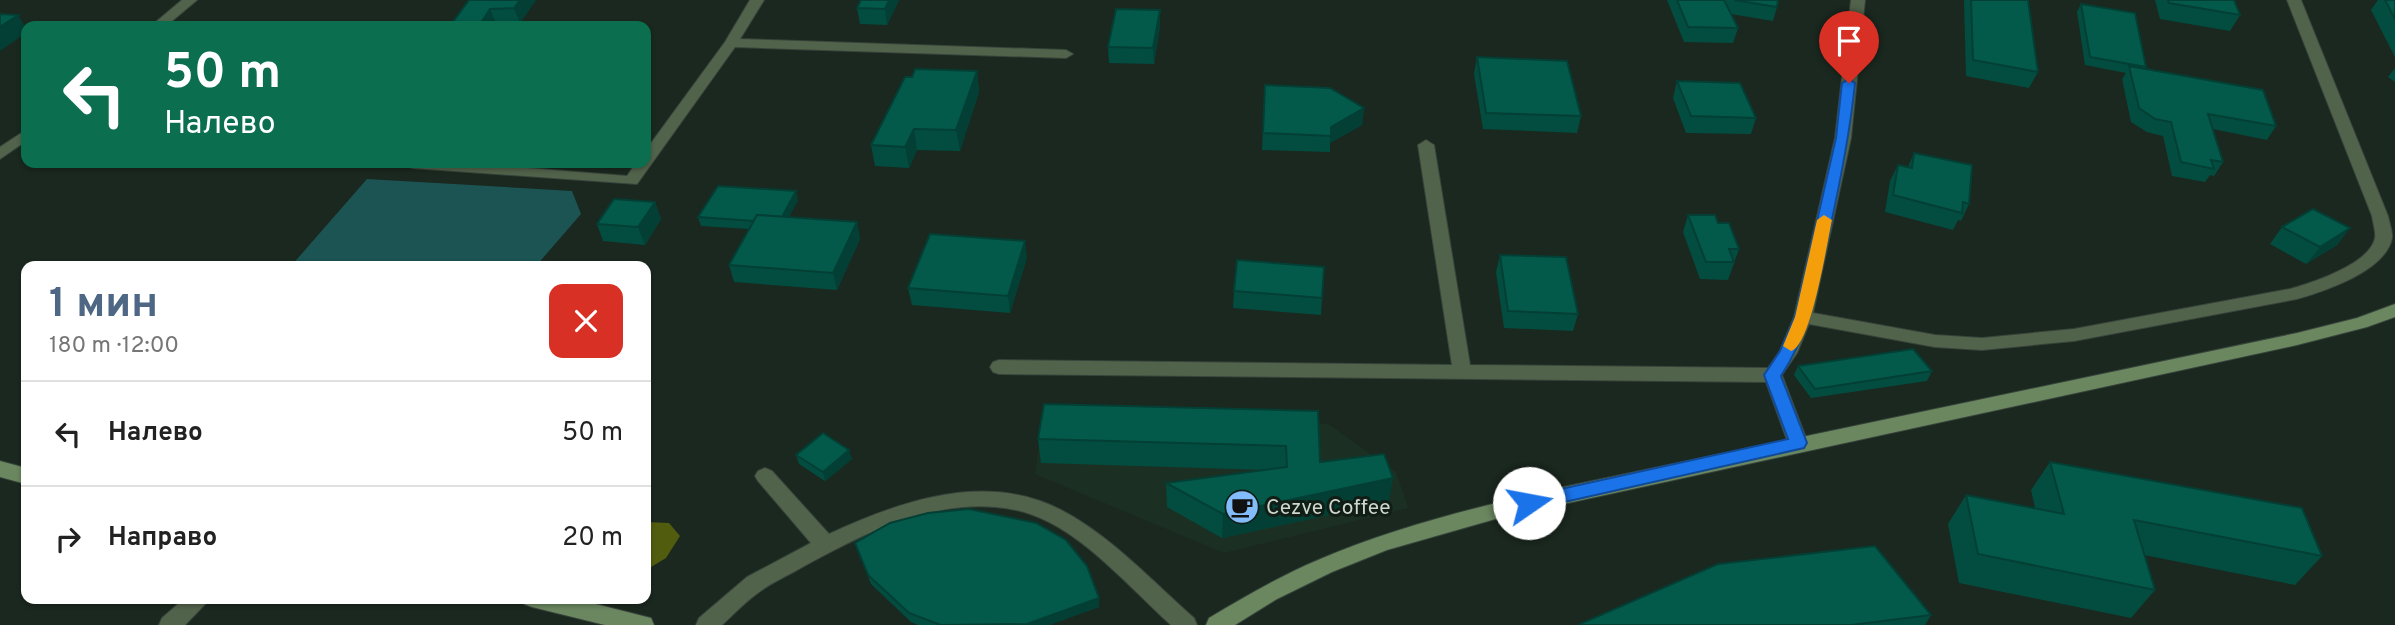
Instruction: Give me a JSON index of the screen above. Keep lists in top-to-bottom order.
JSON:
{
  "places": {
    "cafe": ["Cezve Coffee"]
  },
  "page": {
    "turn": ["50 m", "Налево"],
    "heading": ["1 мин", "180 m · 12:00"],
    "list": [
      {
        "name": "Налево",
        "value": "50 m"
      },
      {
        "name": "Направо",
        "value": "20 m"
      }
    ]
  }
}
